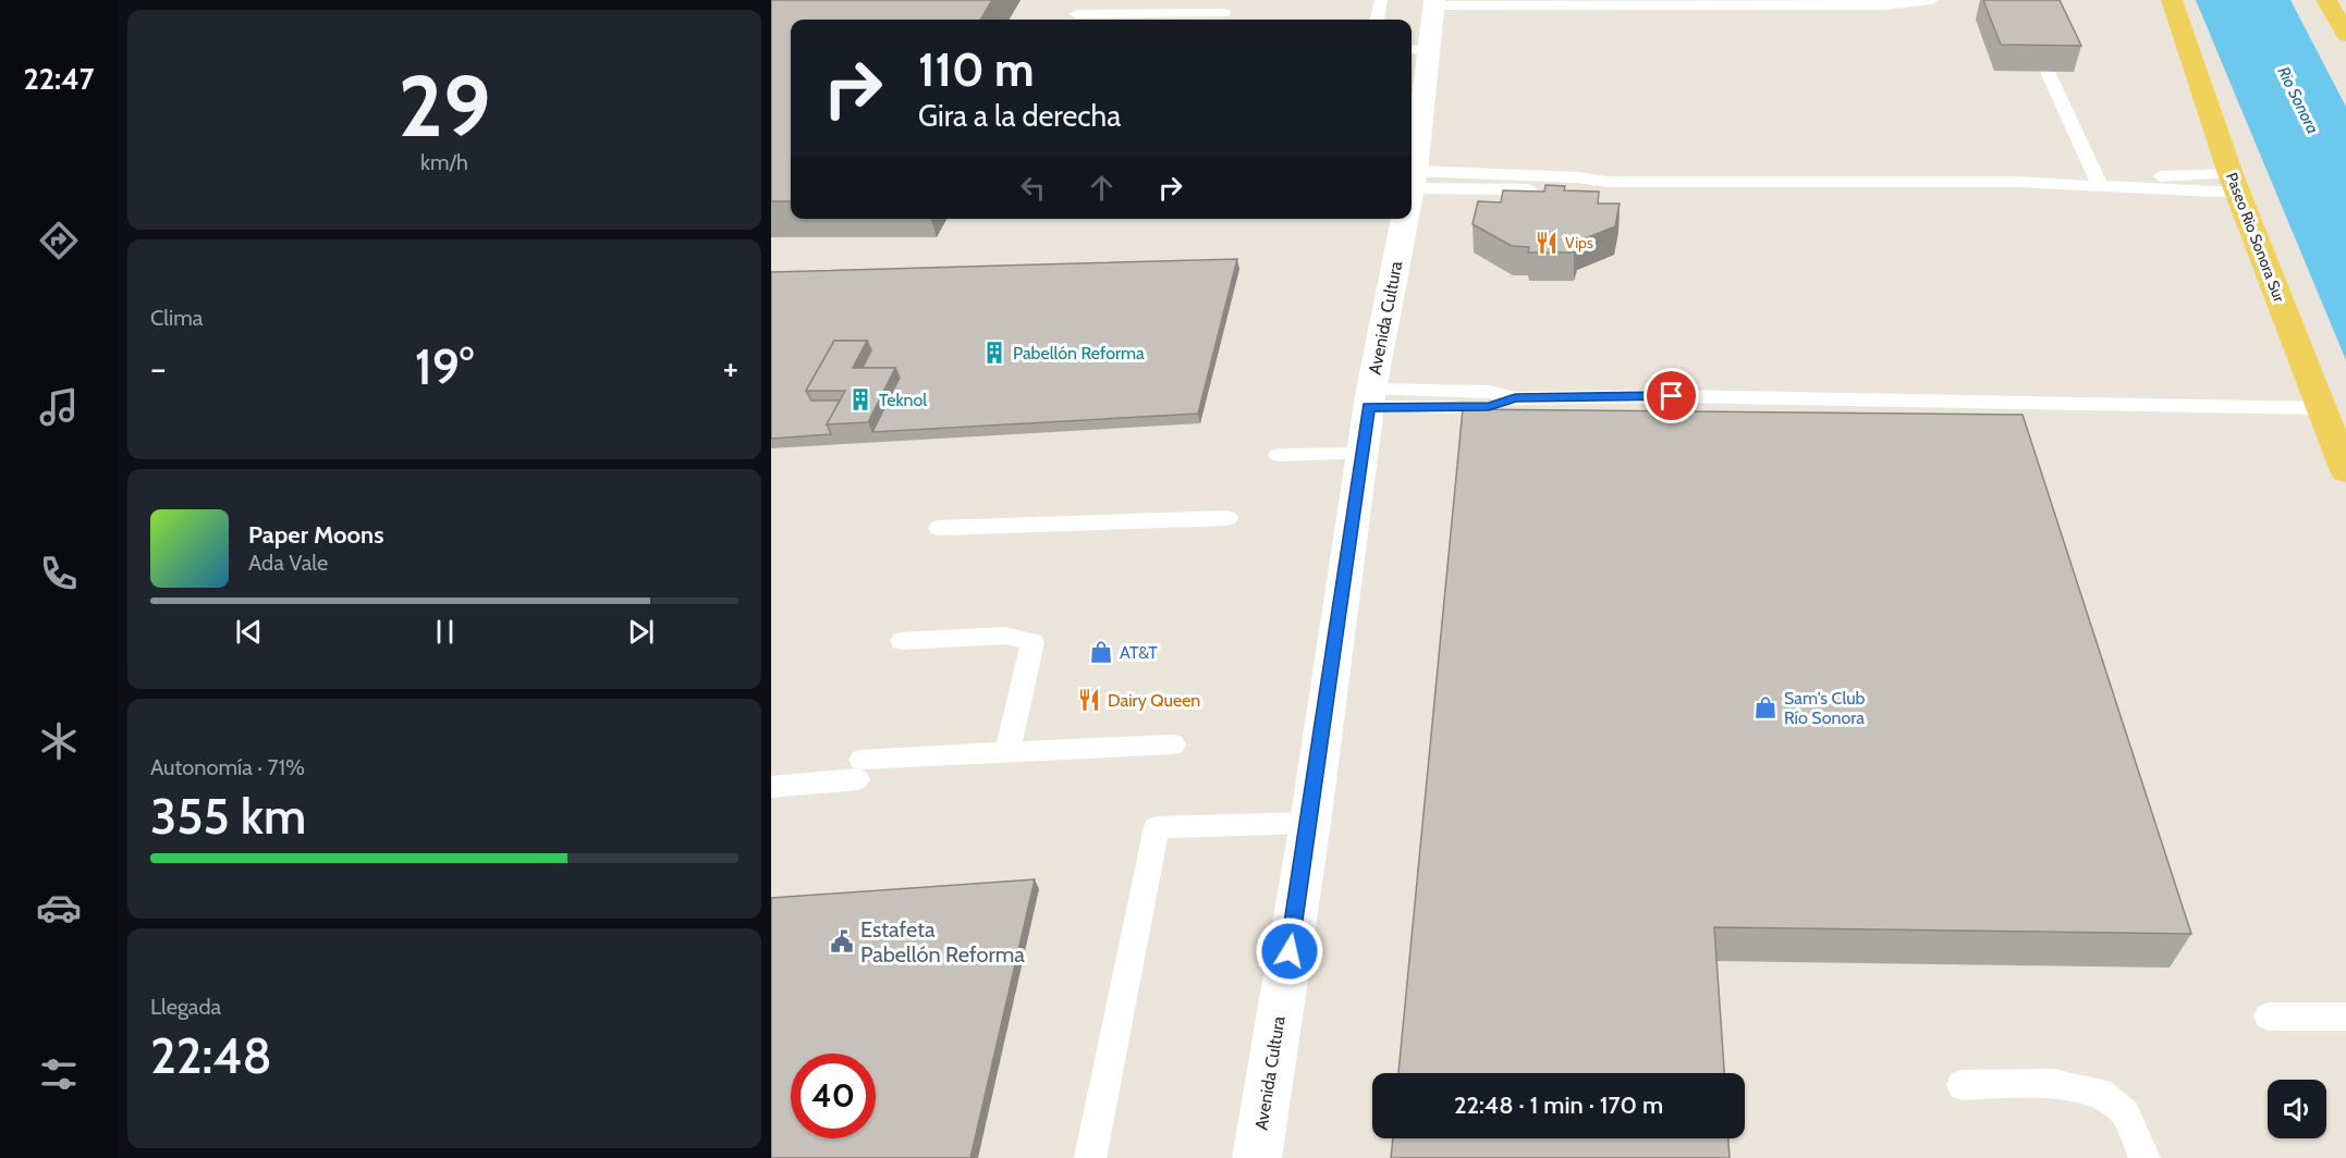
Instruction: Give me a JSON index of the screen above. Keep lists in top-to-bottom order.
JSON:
{
  "streets": {
    "main road": ["Paseo Rio Sonora Sur"],
    "street": ["Avenida Cultura"]
  },
  "water": ["Rio Sonora"],
  "places": {
    "restaurant": ["Vips", "Dairy Queen"],
    "building": ["Pabellón Reforma", "Teknol"],
    "shop": ["AT&T", "Sam's Club Río Sonora"],
    "public building": ["Estafeta Pabellón Reforma"]
  },
  "page": {
    "tabs": "22:47",
    "tile": [
      ["29", "km/h"],
      "Clima",
      ["Autonomía · 71%", "355 km"],
      ["Llegada", "22:48"]
    ],
    "turn": ["110 m", "Gira a la derecha"],
    "heat": ["−", "19°", "+"],
    "song": ["Paper Moons", "Ada Vale"],
    "limit": "40",
    "trip": "22:48 · 1 min · 170 m"
  }
}
